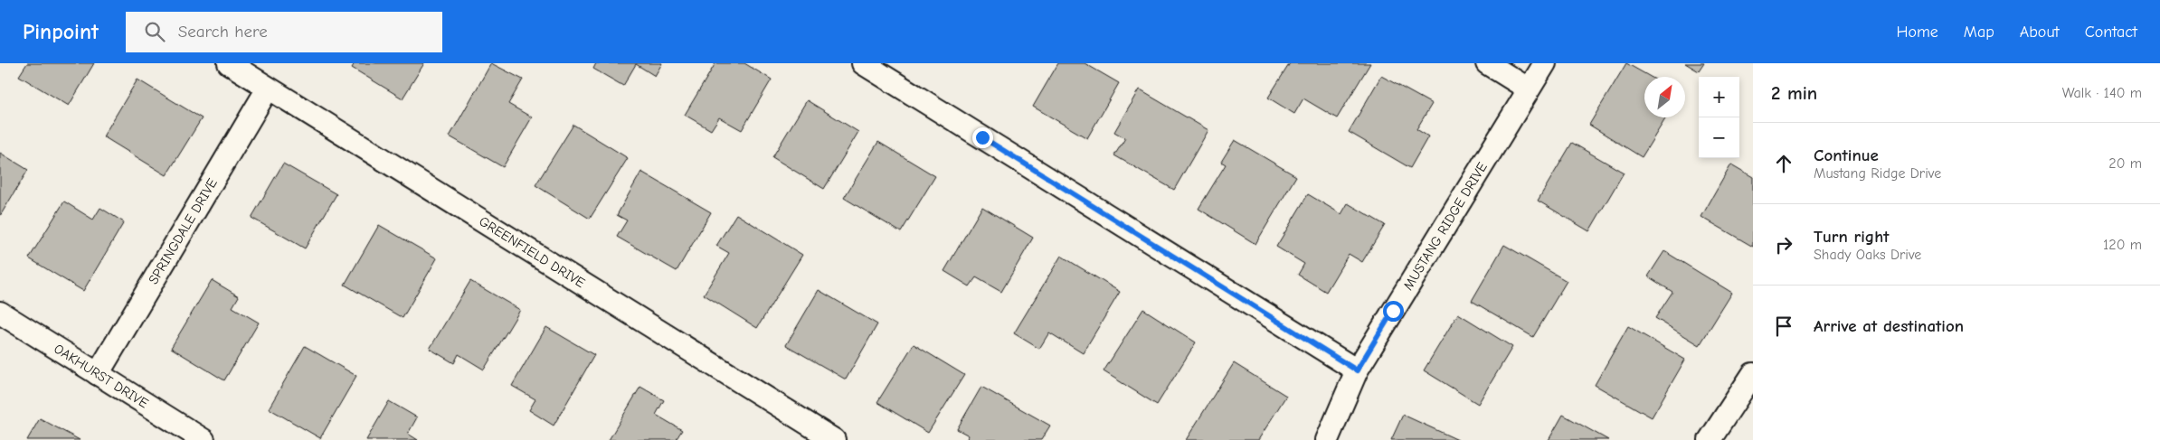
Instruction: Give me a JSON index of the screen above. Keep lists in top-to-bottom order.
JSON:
{
  "streets": {
    "street": [
      "MUSTANG RIDGE DRIVE",
      "SPRINGDALE DRIVE",
      "GREENFIELD DRIVE",
      "OAKHURST DRIVE"
    ]
  },
  "crossings": [
    ["SPRINGDALE DRIVE", "GREENFIELD DRIVE"],
    ["SPRINGDALE DRIVE", "OAKHURST DRIVE"]
  ],
  "north": "top right",
  "page": {
    "header": "Pinpoint",
    "search": "Search here",
    "nav": [
      "Home",
      "Map",
      "About",
      "Contact"
    ],
    "heading": ["2 min", "Walk · 140 m"],
    "map_buttons": ["+", "−"],
    "list": [
      ["Continue", "Mustang Ridge Drive", "20 m"],
      ["Turn right", "Shady Oaks Drive", "120 m"],
      "Arrive at destination"
    ]
  }
}
